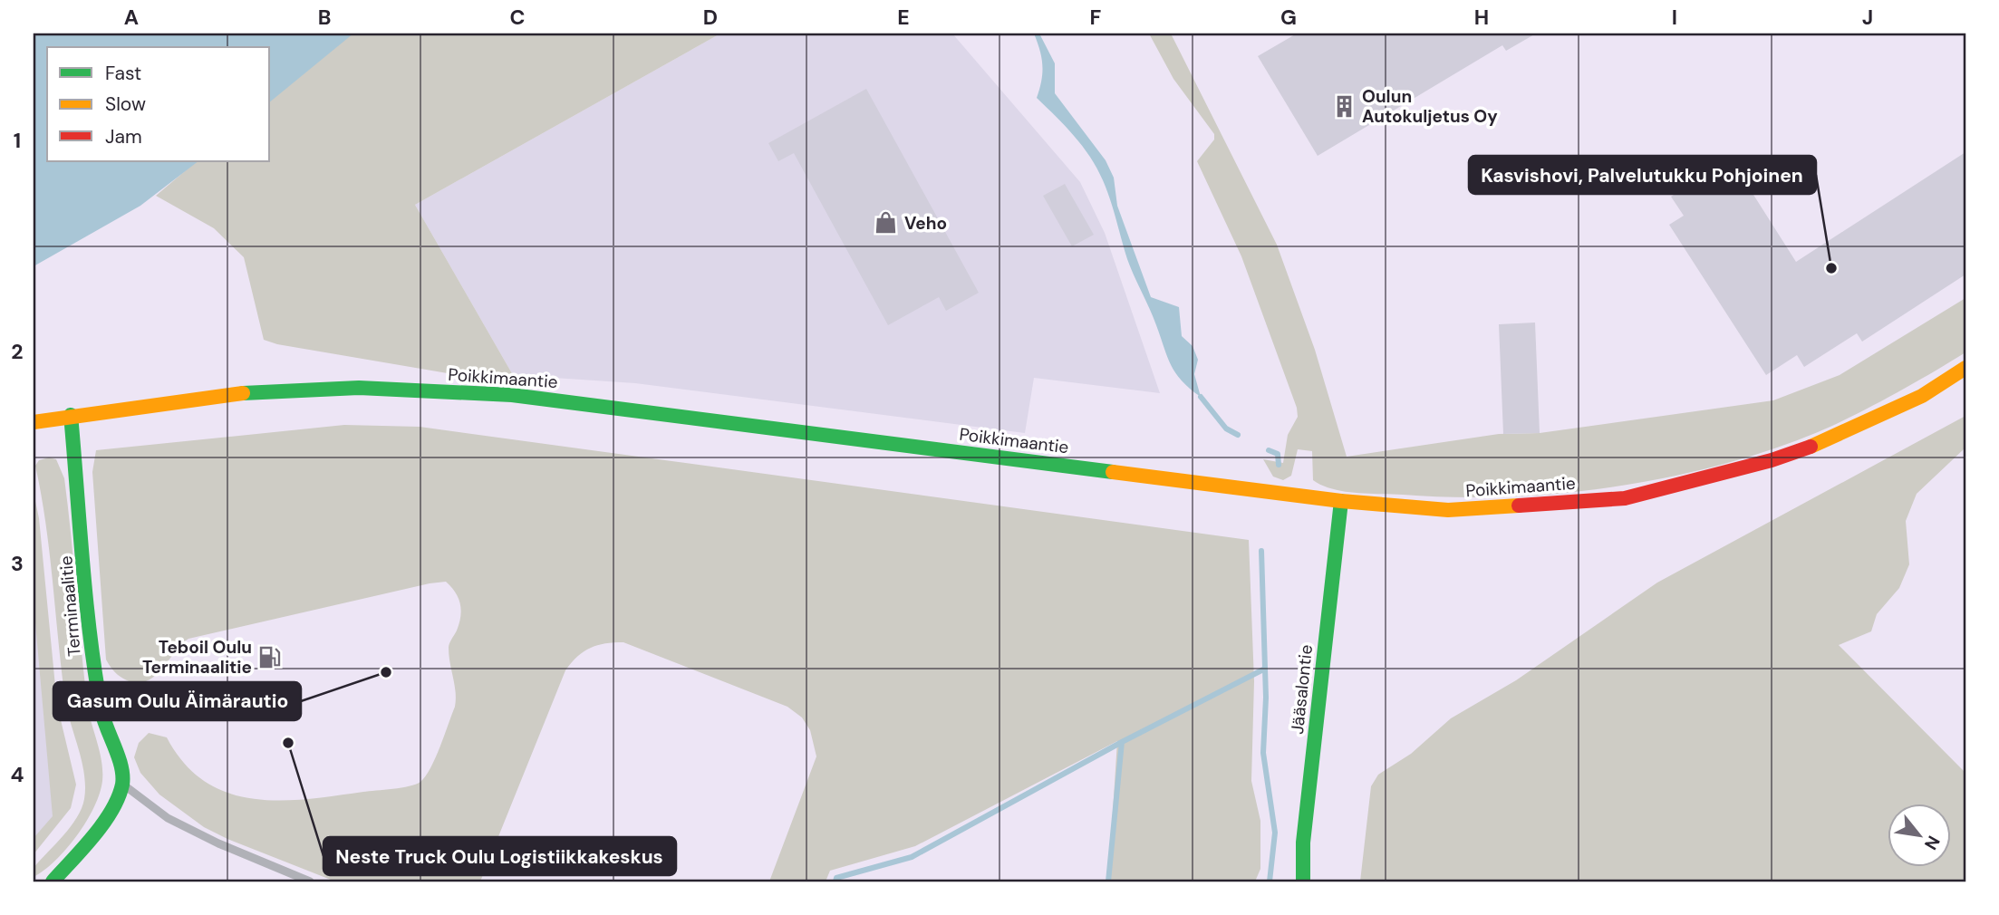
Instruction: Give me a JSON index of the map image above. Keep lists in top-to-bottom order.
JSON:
{
  "streets": {
    "main road": ["Poikkimaantie", "Terminaalitie", "Jääsalontie"]
  },
  "crossings": [
    ["Poikkimaantie", "Terminaalitie"],
    ["Poikkimaantie", "Jääsalontie"]
  ],
  "places": {
    "building": ["Oulun Autokuljetus Oy"],
    "shop": ["Veho"],
    "other": ["Kasvishovi, Palvelutukku Pohjoinen", "Gasum Oulu Äimärautio", "Neste Truck Oulu Logistiikkakeskus"],
    "fuel station": ["Teboil Oulu Terminaalitie"]
  },
  "legend": ["Fast", "Slow", "Jam"],
  "north": "bottom right",
  "grid": {
    "columns": [
      "A",
      "B",
      "C",
      "D",
      "E",
      "F",
      "G",
      "H",
      "I",
      "J"
    ],
    "rows": [
      "1",
      "2",
      "3",
      "4"
    ]
  }
}
